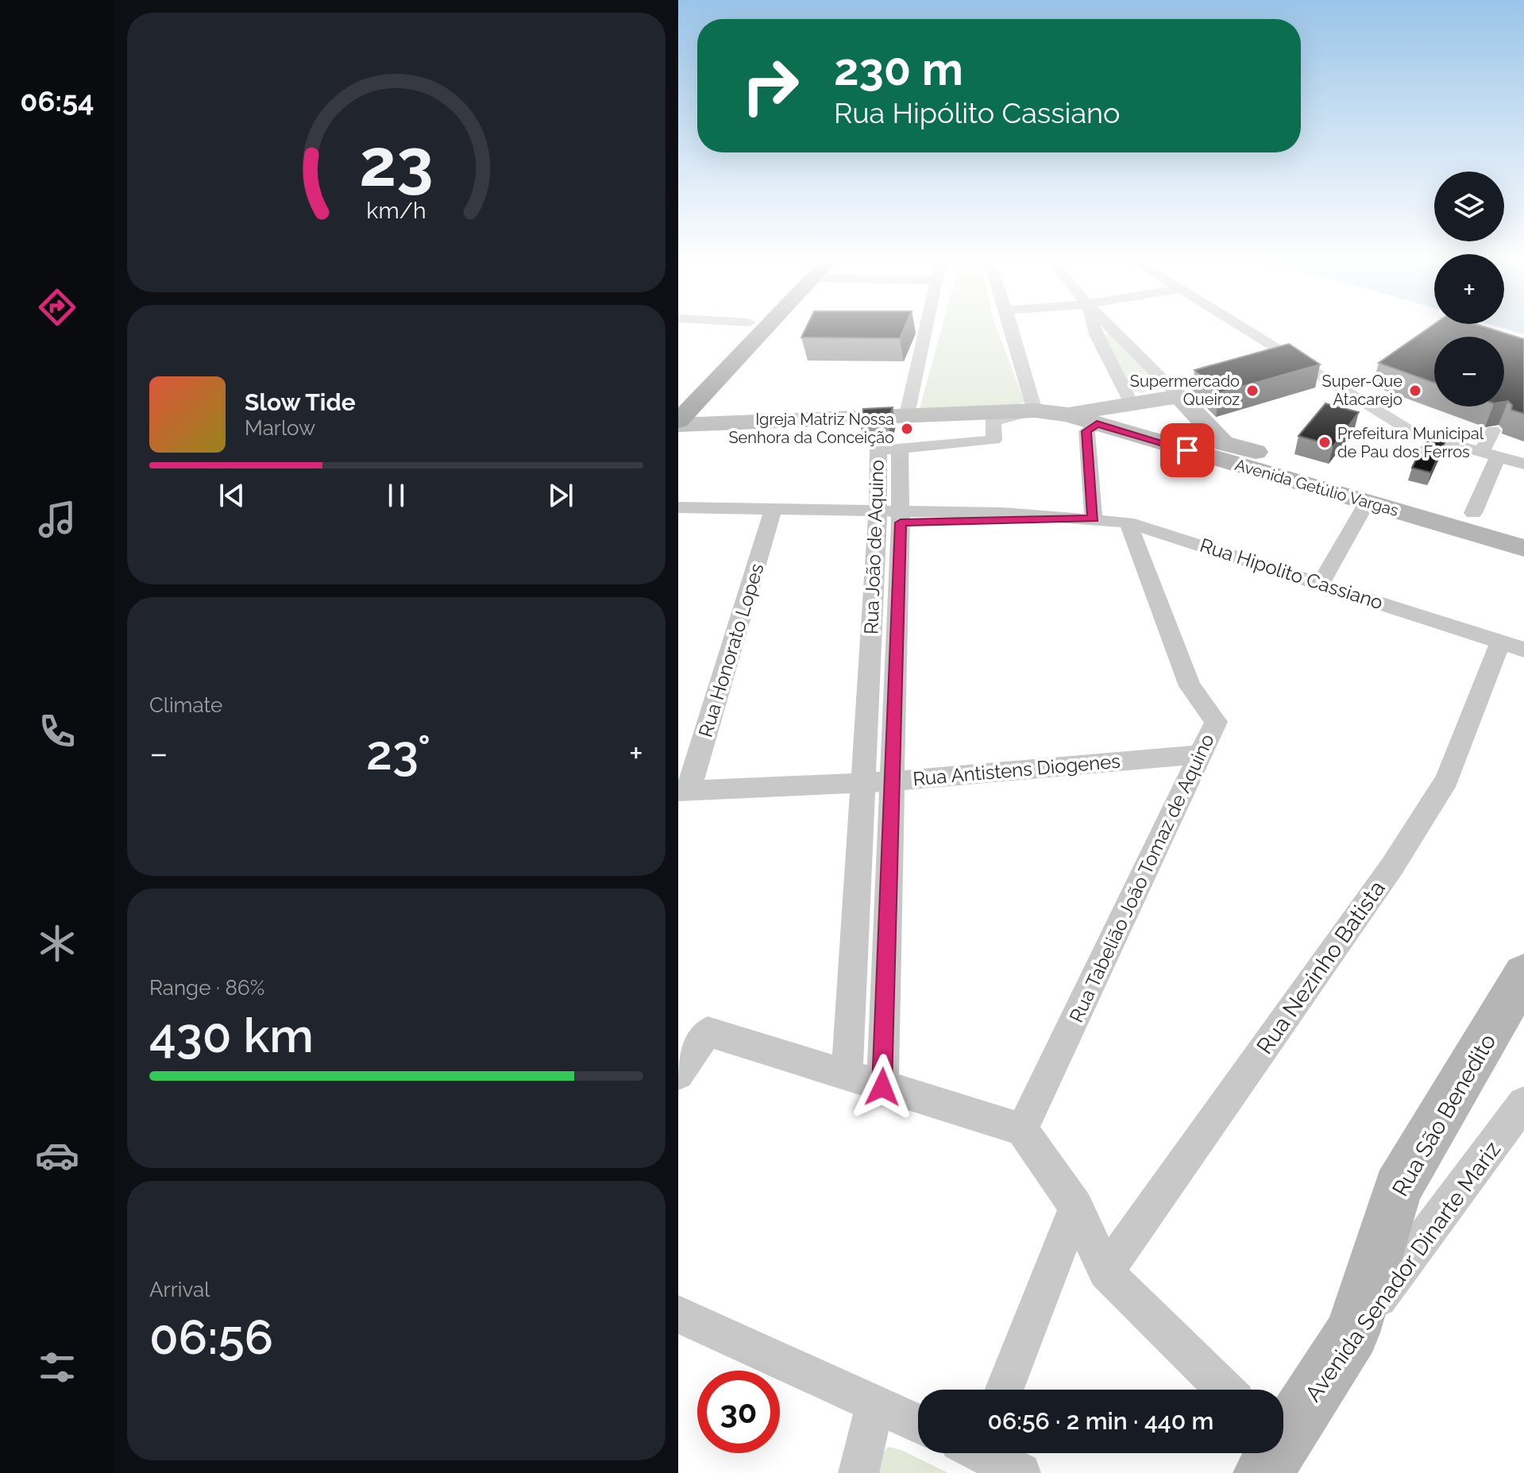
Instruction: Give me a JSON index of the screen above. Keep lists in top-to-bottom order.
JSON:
{
  "streets": {
    "main road": ["Avenida Getúlio Vargas", "Rua São Benedito", "Avenida Senador Dinarte Mariz"],
    "street": [
      "Rua João de Aquino",
      "Rua Hipolito Cassiano",
      "Rua Honorato Lopes",
      "Rua Antistens Diogenes",
      "Rua Tabelião João Tomaz de Aquino",
      "Rua Nezinho Batista"
    ]
  },
  "crossings": [
    ["Rua João de Aquino", "Rua Hipolito Cassiano"],
    ["Rua João de Aquino", "Rua Antistens Diogenes"],
    ["Rua Hipolito Cassiano", "Rua Honorato Lopes"],
    ["Rua Hipolito Cassiano", "Rua Tabelião João Tomaz de Aquino"],
    ["Rua Hipolito Cassiano", "Rua Nezinho Batista"],
    ["Rua Honorato Lopes", "Rua Antistens Diogenes"],
    ["Rua Antistens Diogenes", "Rua Tabelião João Tomaz de Aquino"],
    ["Rua São Benedito", "Avenida Senador Dinarte Mariz"]
  ],
  "places": [
    "Supermercado Queiroz",
    "Super-Que Atacarejo",
    "Igreja Matriz Nossa Senhora da Conceição",
    "Prefeitura Municipal de Pau dos Ferros"
  ],
  "page": {
    "tabs": "06:54",
    "turn": ["230 m", "Rua Hipólito Cassiano"],
    "map_buttons": ["+", "−"],
    "song": ["Slow Tide", "Marlow"],
    "tile": [
      "Climate",
      ["Range · 86%", "430 km"],
      ["Arrival", "06:56"]
    ],
    "heat": ["−", "23°", "+"],
    "limit": "30",
    "trip": "06:56 · 2 min · 440 m",
    "gauge": ["23", "km/h"]
  }
}
